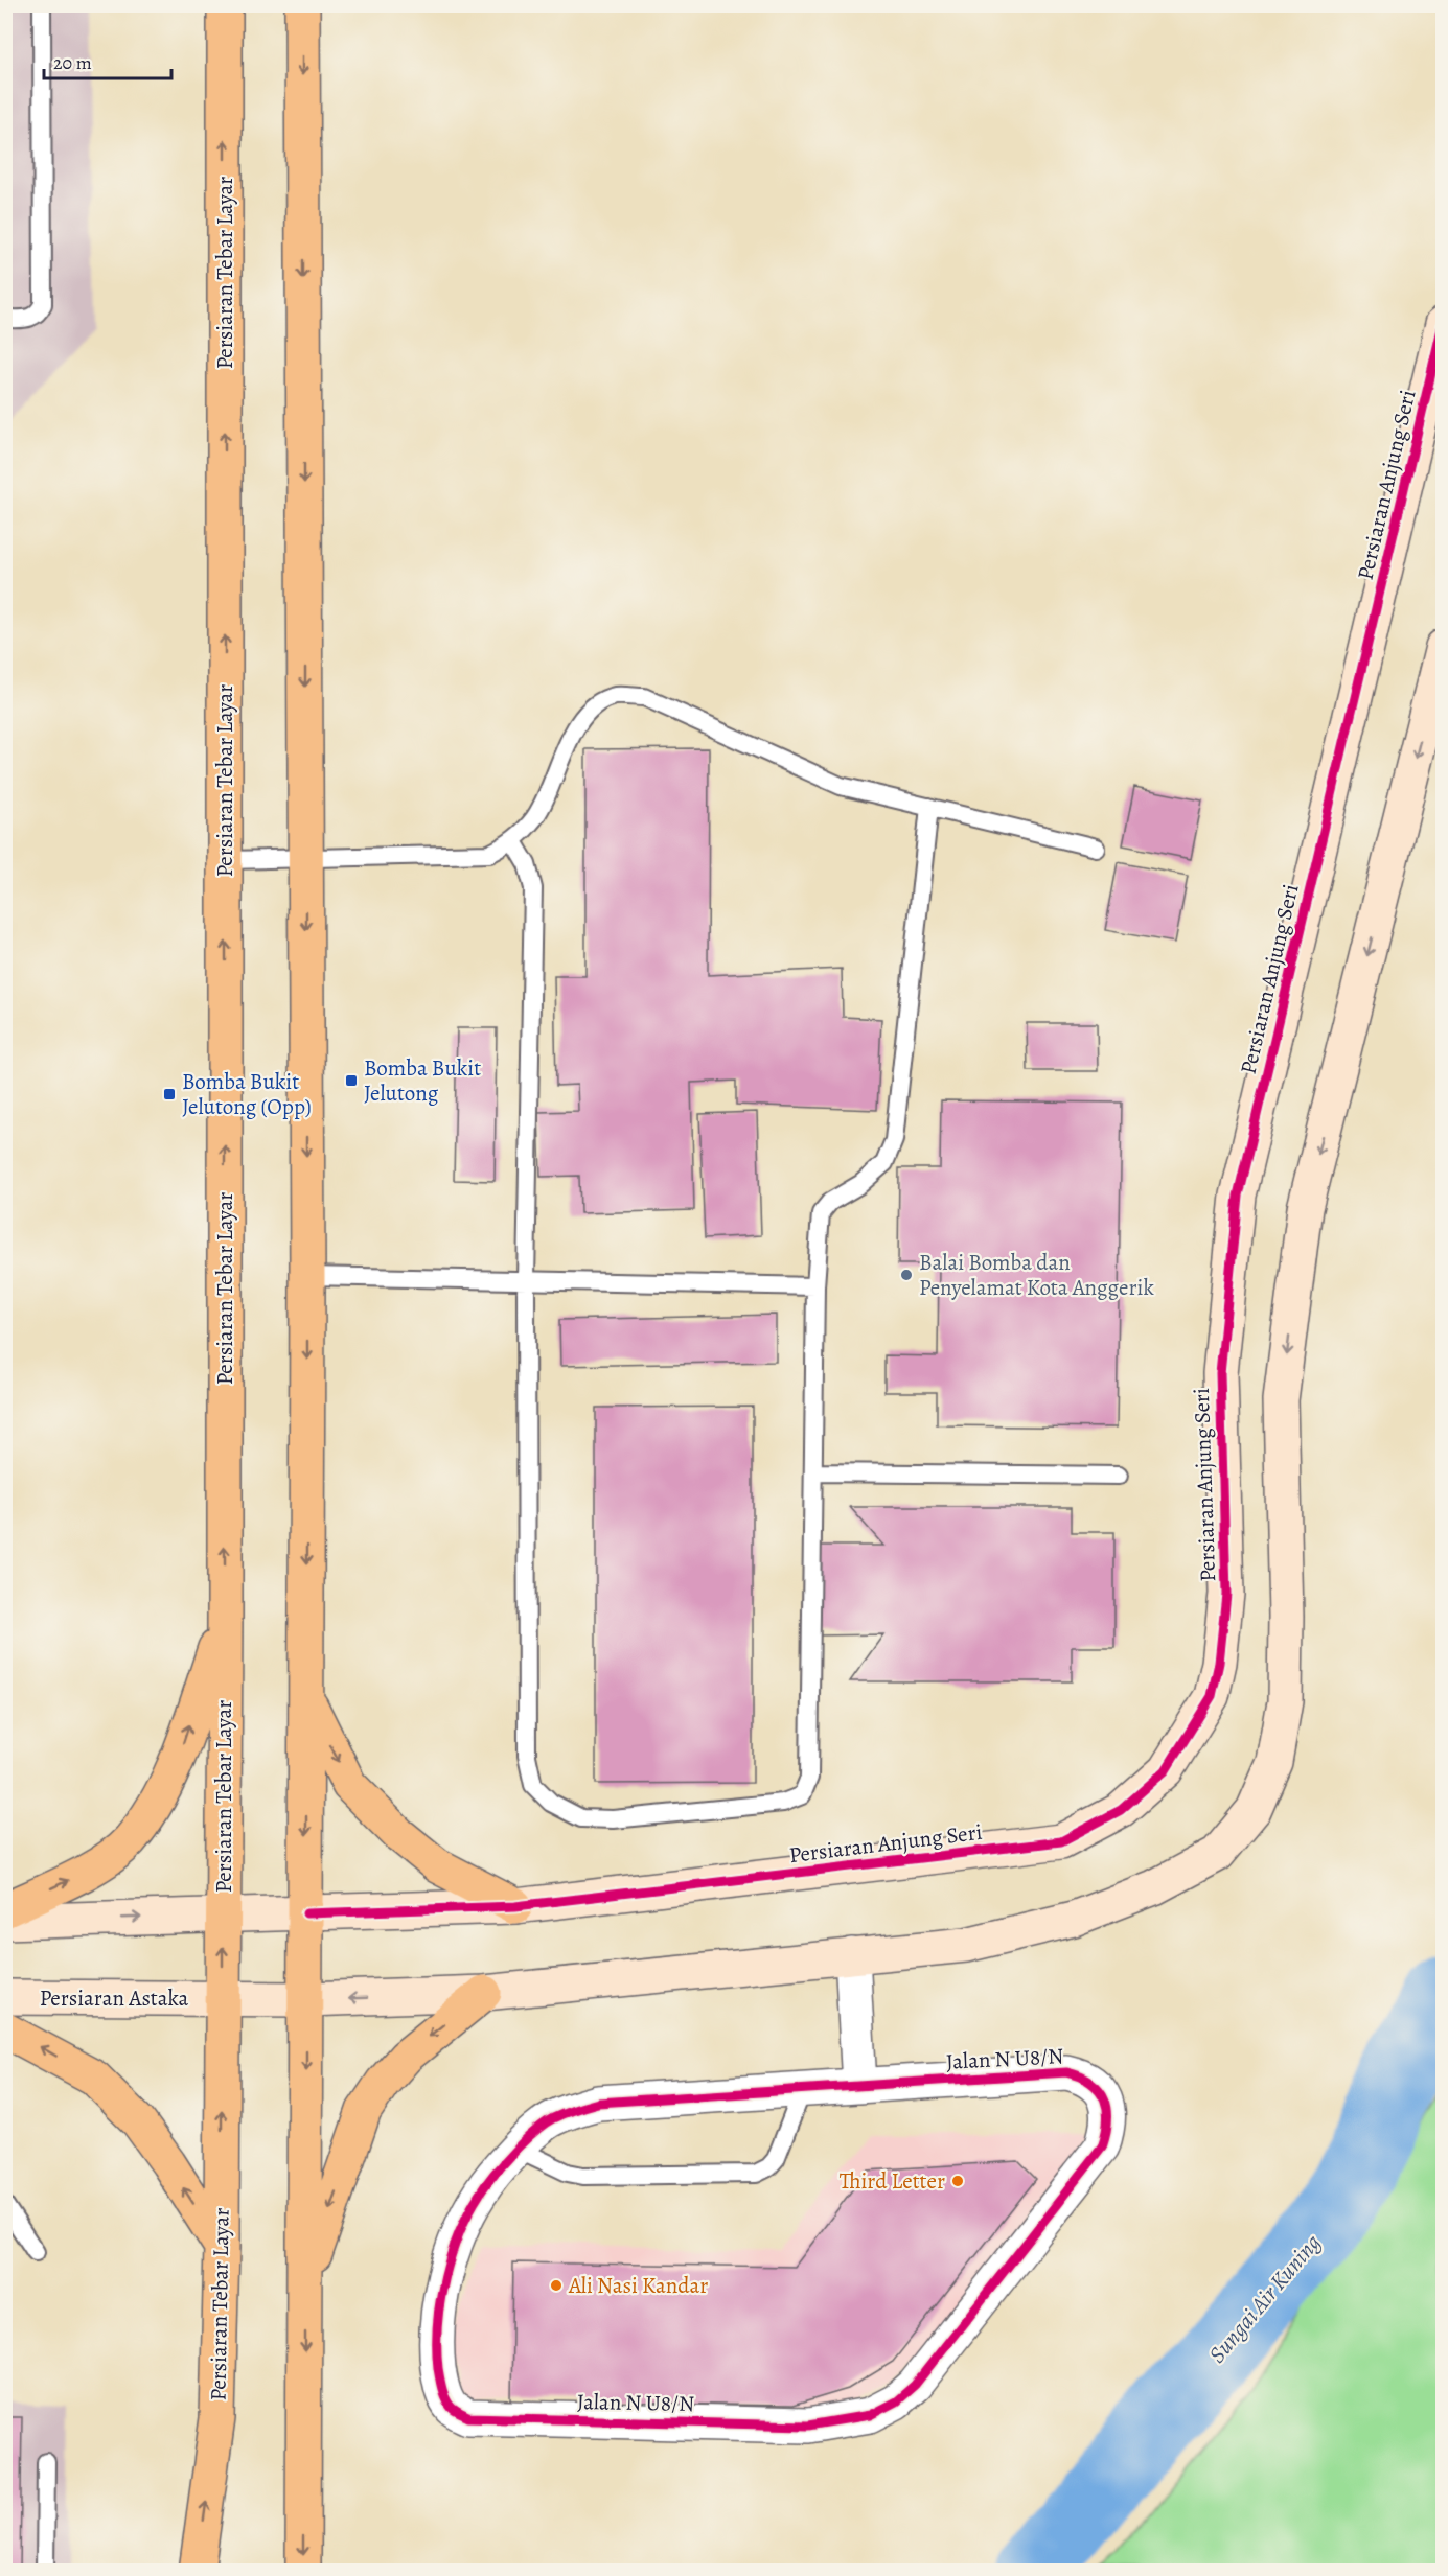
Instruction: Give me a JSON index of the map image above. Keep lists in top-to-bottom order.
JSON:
{
  "streets": {
    "main road": ["Persiaran Tebar Layar"],
    "street": ["Persiaran Anjung Seri", "Persiaran Astaka", "Jalan N U8/N"]
  },
  "crossings": [
    ["Persiaran Tebar Layar", "Persiaran Anjung Seri"],
    ["Persiaran Tebar Layar", "Persiaran Astaka"]
  ],
  "water": ["Sungai Air Kuning"],
  "places": {
    "transit": ["Bomba Bukit Jelutong", "Bomba Bukit Jelutong (Opp)"],
    "other": ["Balai Bomba dan Penyelamat Kota Anggerik", "Third Letter", "Ali Nasi Kandar"]
  },
  "scale_bar": "20 m"
}
